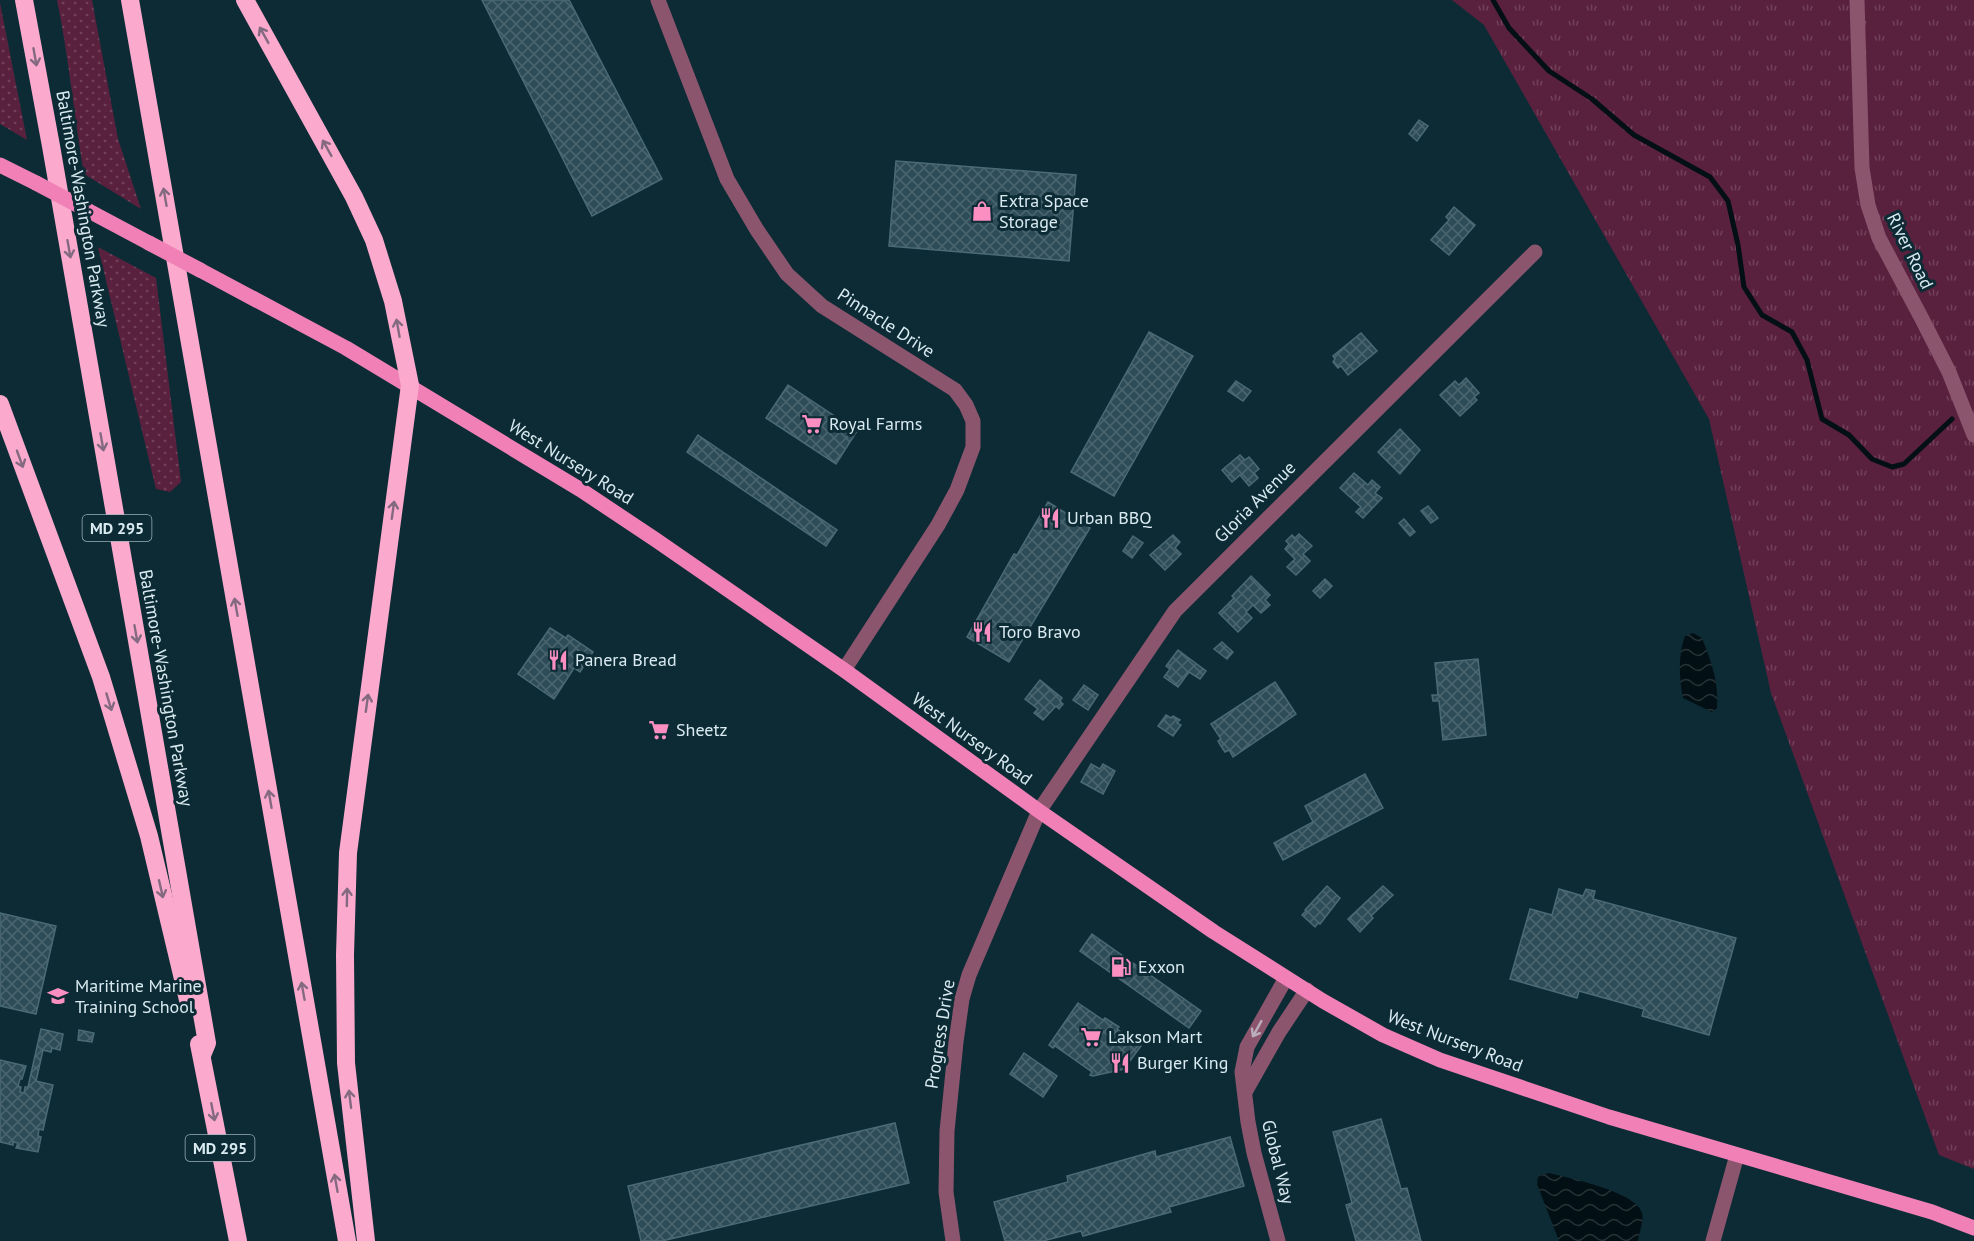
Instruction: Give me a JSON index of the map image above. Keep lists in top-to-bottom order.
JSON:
{
  "streets": {
    "highway": ["Baltimore-Washington Parkway", "MD 295"],
    "main road": ["West Nursery Road"],
    "street": [
      "River Road",
      "Pinnacle Drive",
      "Gloria Avenue",
      "Progress Drive",
      "Global Way"
    ]
  },
  "crossings": [
    ["Pinnacle Drive", "West Nursery Road"],
    ["West Nursery Road", "Gloria Avenue"],
    ["West Nursery Road", "Progress Drive"],
    ["West Nursery Road", "Global Way"],
    ["Gloria Avenue", "Progress Drive"]
  ],
  "places": {
    "shop": ["Extra Space Storage"],
    "supermarket": ["Royal Farms", "Sheetz", "Lakson Mart"],
    "restaurant": [
      "Urban BBQ",
      "Toro Bravo",
      "Panera Bread",
      "Burger King"
    ],
    "fuel station": ["Exxon"],
    "school or university": ["Maritime Marine Training School"]
  }
}
